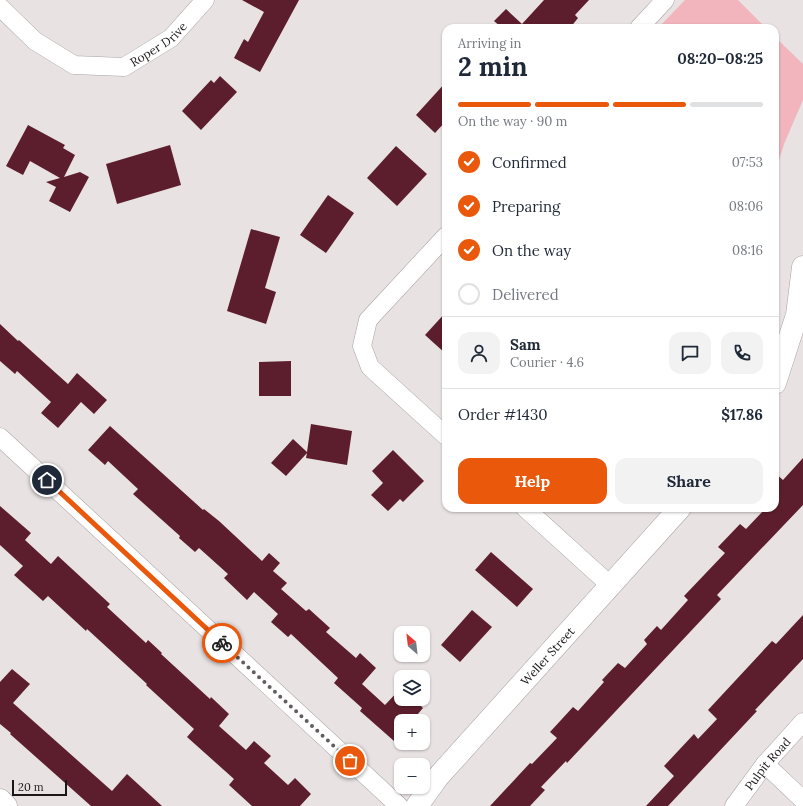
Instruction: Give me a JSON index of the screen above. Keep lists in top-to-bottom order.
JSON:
{
  "streets": {
    "street": ["Roper Drive", "Weller Street", "Pulpit Road"]
  },
  "scale_bar": "20 m",
  "north": "top left",
  "page": {
    "heading": ["2 min", "Arriving in", "08:20–08:25"],
    "panel": [
      "Sam",
      "Courier · 4.6",
      "Order #1430",
      "$17.86"
    ],
    "bar": "On the way · 90 m",
    "list": [
      ["Confirmed", "07:53"],
      ["Preparing", "08:06"],
      ["On the way", "08:16"],
      "Delivered"
    ],
    "buttons": ["Help", "Share"],
    "map_buttons": ["+", "−"],
    "scale": "20 m"
  }
}
